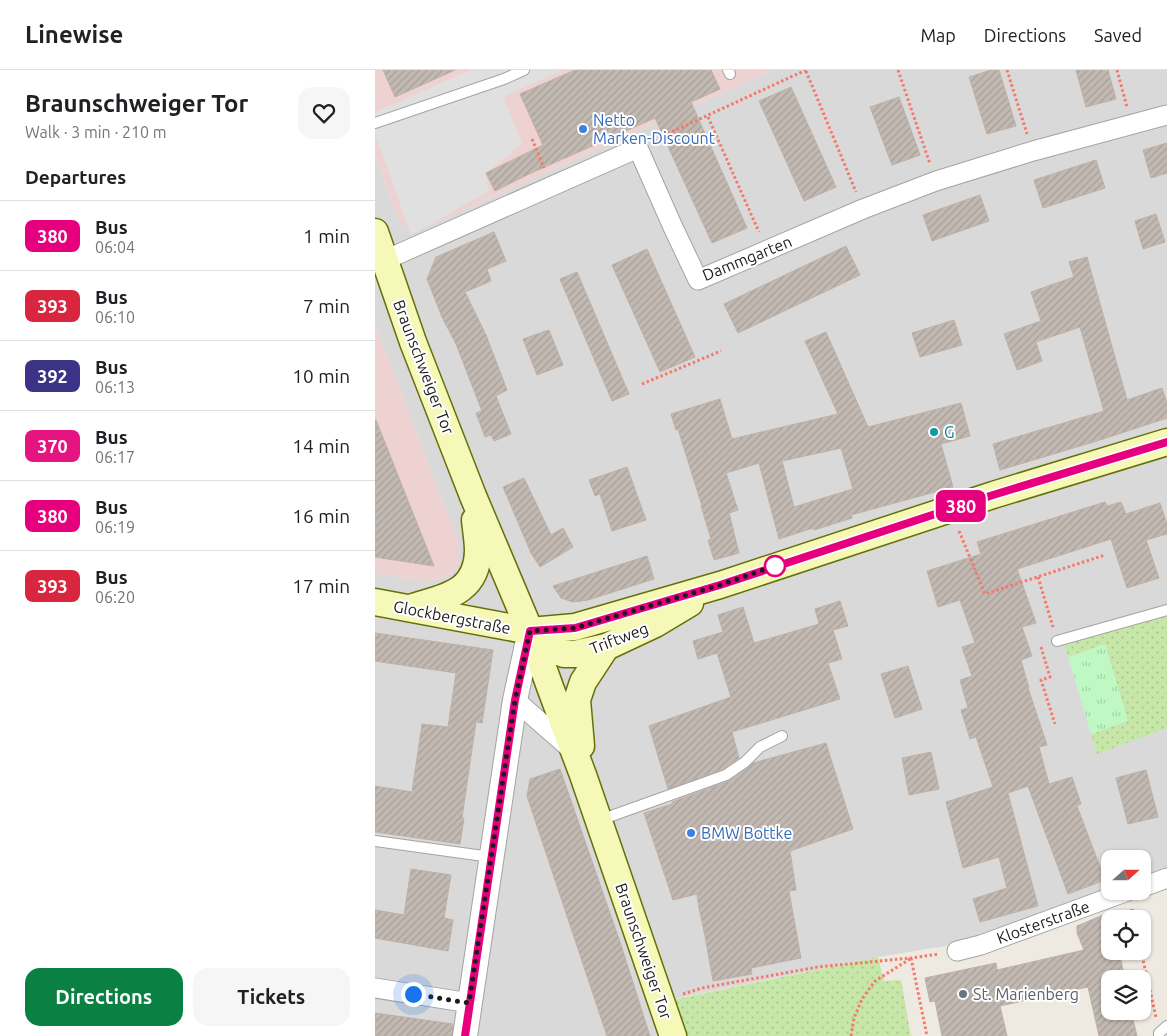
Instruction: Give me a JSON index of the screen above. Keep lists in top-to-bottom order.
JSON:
{
  "streets": {
    "main road": ["Braunschweiger Tor", "Glockbergstraße", "Triftweg"],
    "street": ["Dammgarten", "Klosterstraße"]
  },
  "crossings": [
    ["Braunschweiger Tor", "Glockbergstraße"],
    ["Braunschweiger Tor", "Triftweg"],
    ["Glockbergstraße", "Triftweg"]
  ],
  "places": [
    "Netto Marken-Discount",
    "G",
    "BMW Bottke",
    "St. Marienberg"
  ],
  "lines": ["bus line 380"],
  "north": "right",
  "page": {
    "header": "Linewise",
    "nav": ["Map", "Directions", "Saved"],
    "heading": [
      ["Braunschweiger Tor", "Walk · 3 min · 210 m"],
      "Departures"
    ],
    "on_map": "380",
    "list": [
      {
        "mark": "380",
        "name": "Bus",
        "note": "06:04",
        "value": "1 min"
      },
      {
        "mark": "393",
        "name": "Bus",
        "note": "06:10",
        "value": "7 min"
      },
      {
        "mark": "392",
        "name": "Bus",
        "note": "06:13",
        "value": "10 min"
      },
      {
        "mark": "370",
        "name": "Bus",
        "note": "06:17",
        "value": "14 min"
      },
      {
        "mark": "380",
        "name": "Bus",
        "note": "06:19",
        "value": "16 min"
      },
      {
        "mark": "393",
        "name": "Bus",
        "note": "06:20",
        "value": "17 min"
      }
    ],
    "buttons": ["Directions", "Tickets"]
  }
}
